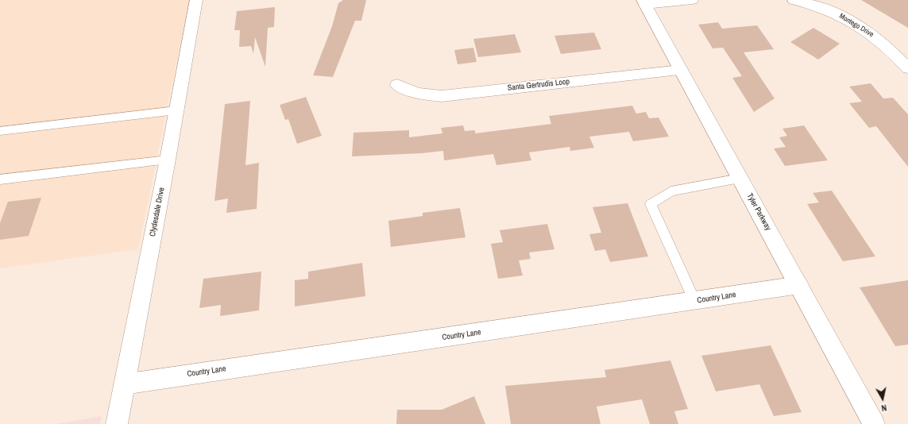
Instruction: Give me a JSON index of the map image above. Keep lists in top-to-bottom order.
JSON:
{
  "streets": {
    "street": [
      "Montego Drive",
      "Santa Gertrudis Loop",
      "Clydesdale Drive",
      "Tyler Parkway",
      "Country Lane"
    ]
  },
  "crossings": [
    ["Santa Gertrudis Loop", "Tyler Parkway"],
    ["Clydesdale Drive", "Country Lane"],
    ["Tyler Parkway", "Country Lane"]
  ],
  "north": "bottom"
}
